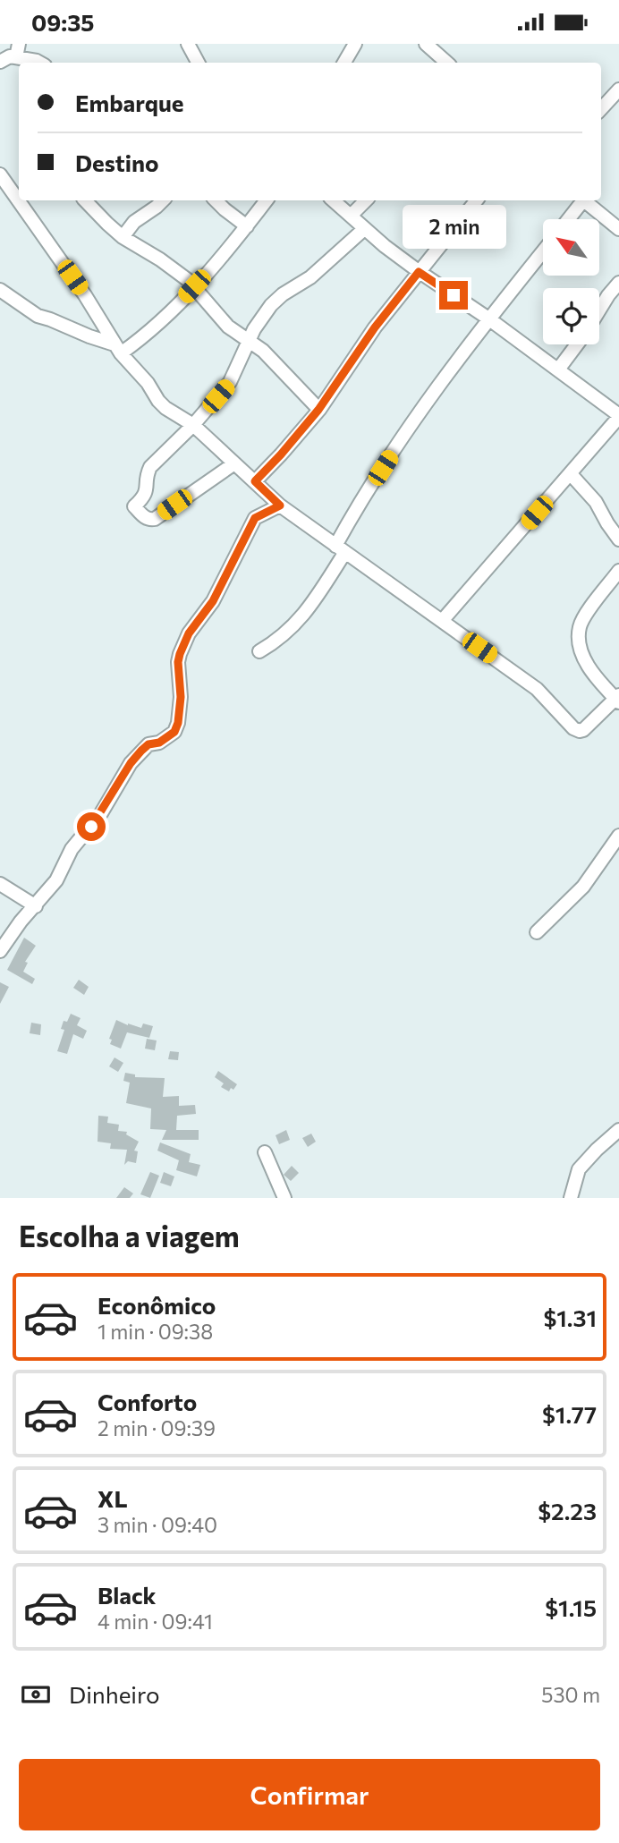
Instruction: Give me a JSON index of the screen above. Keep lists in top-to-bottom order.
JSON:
{
  "north": "top left",
  "page": {
    "status": "09:35",
    "banner": ["Embarque", "Destino"],
    "bubble": "2 min",
    "heading": "Escolha a viagem",
    "list": [
      {
        "name": "Econômico",
        "note": "1 min · 09:38",
        "value": "$1.31"
      },
      {
        "name": "Conforto",
        "note": "2 min · 09:39",
        "value": "$1.77"
      },
      {
        "name": "XL",
        "note": "3 min · 09:40",
        "value": "$2.23"
      },
      {
        "name": "Black",
        "note": "4 min · 09:41",
        "value": "$1.15"
      }
    ],
    "pay": ["Dinheiro", "530 m"],
    "buttons": "Confirmar"
  }
}
